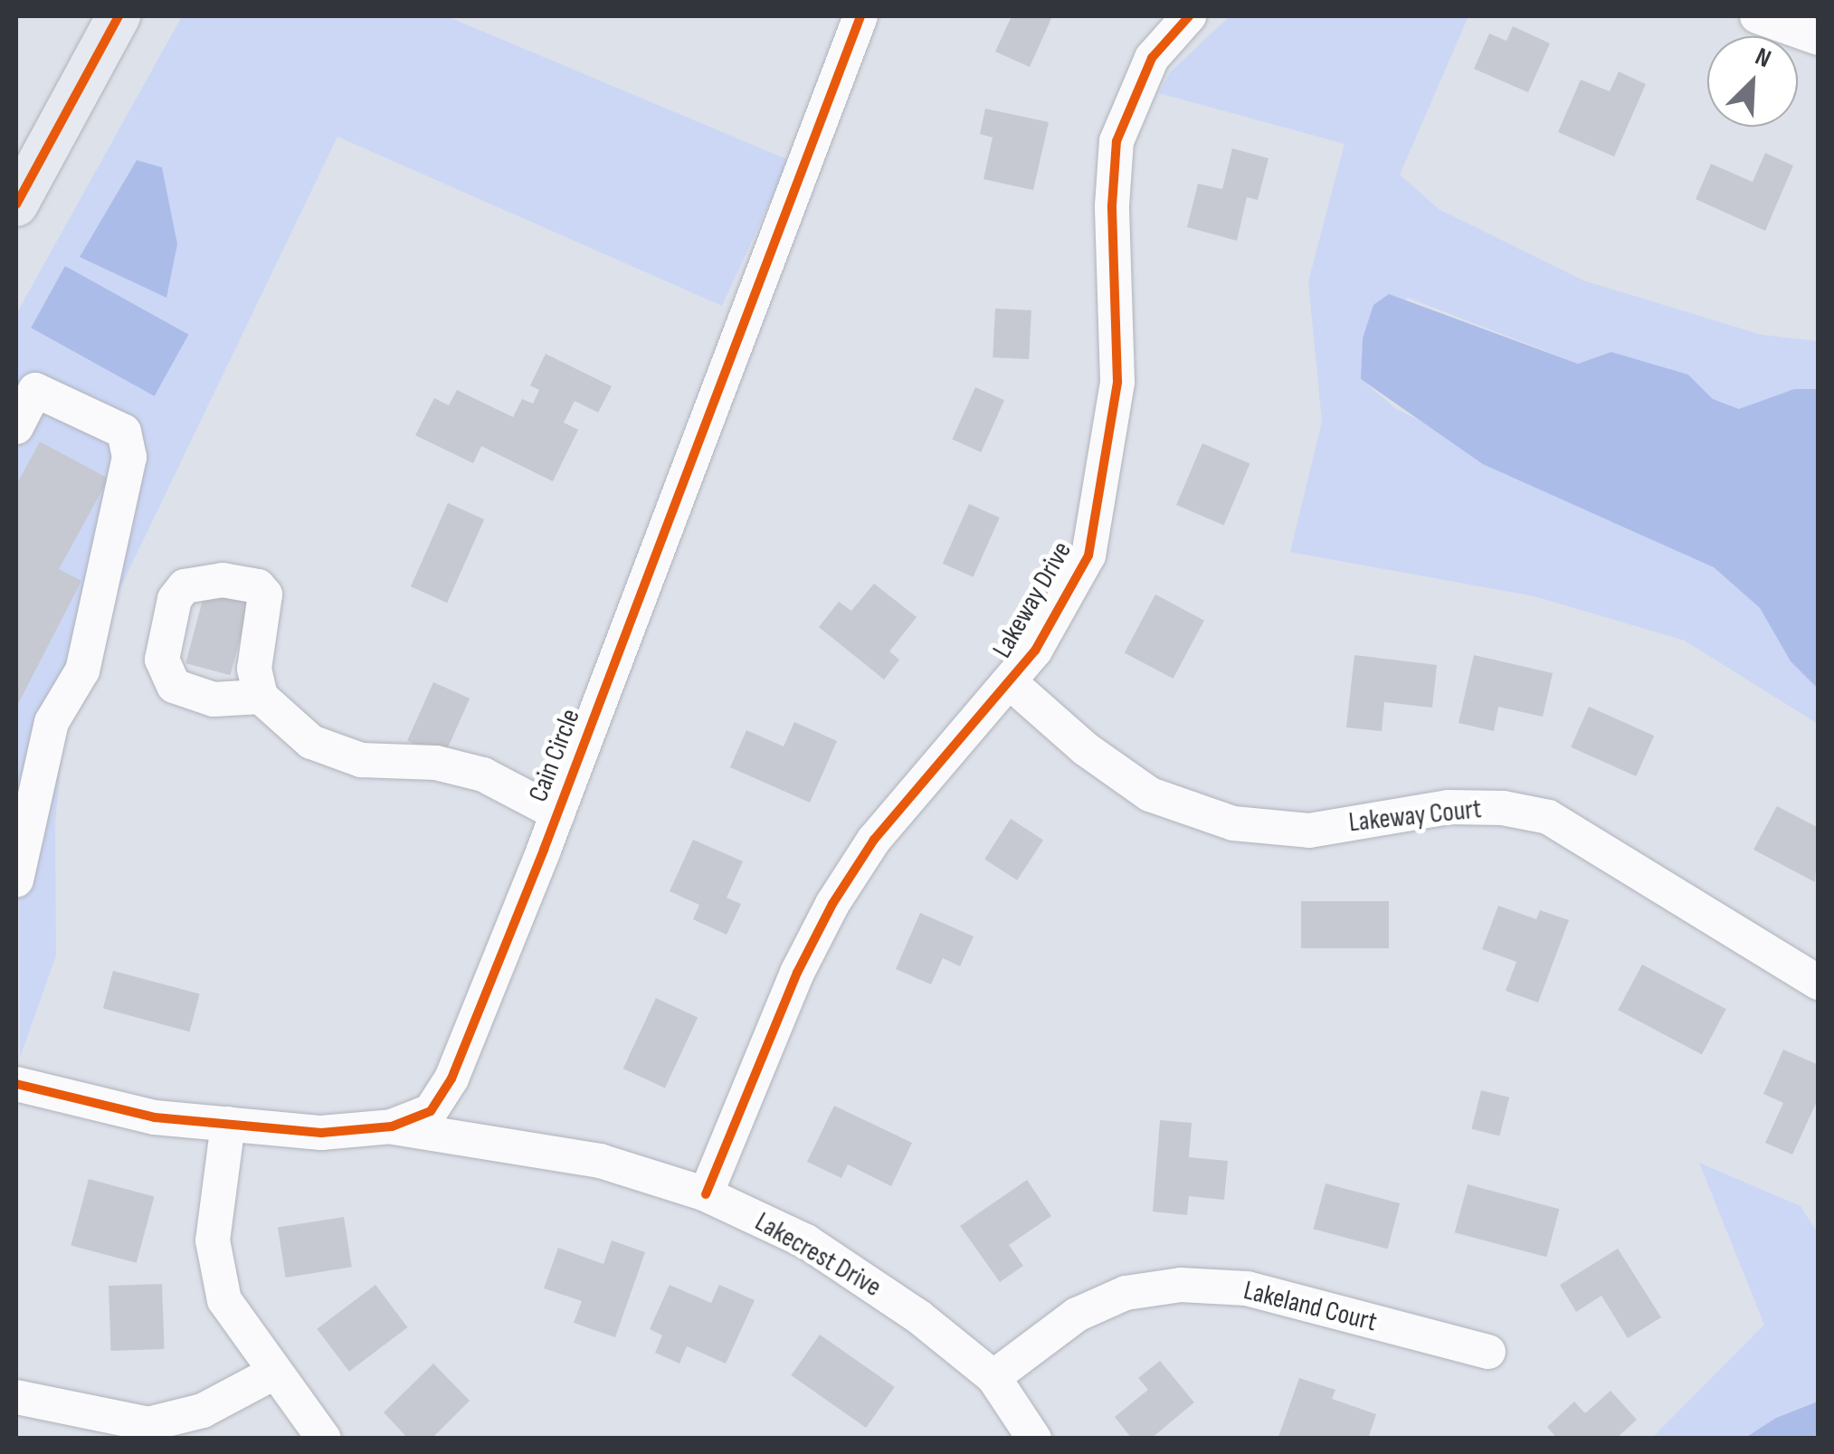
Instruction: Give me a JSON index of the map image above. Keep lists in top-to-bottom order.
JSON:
{
  "streets": {
    "street": [
      "Lakeway Drive",
      "Cain Circle",
      "Lakeway Court",
      "Lakecrest Drive",
      "Lakeland Court"
    ]
  },
  "crossings": [
    ["Lakeway Drive", "Lakeway Court"],
    ["Lakeway Drive", "Lakecrest Drive"],
    ["Cain Circle", "Lakecrest Drive"],
    ["Lakecrest Drive", "Lakeland Court"]
  ],
  "north": "top right"
}
